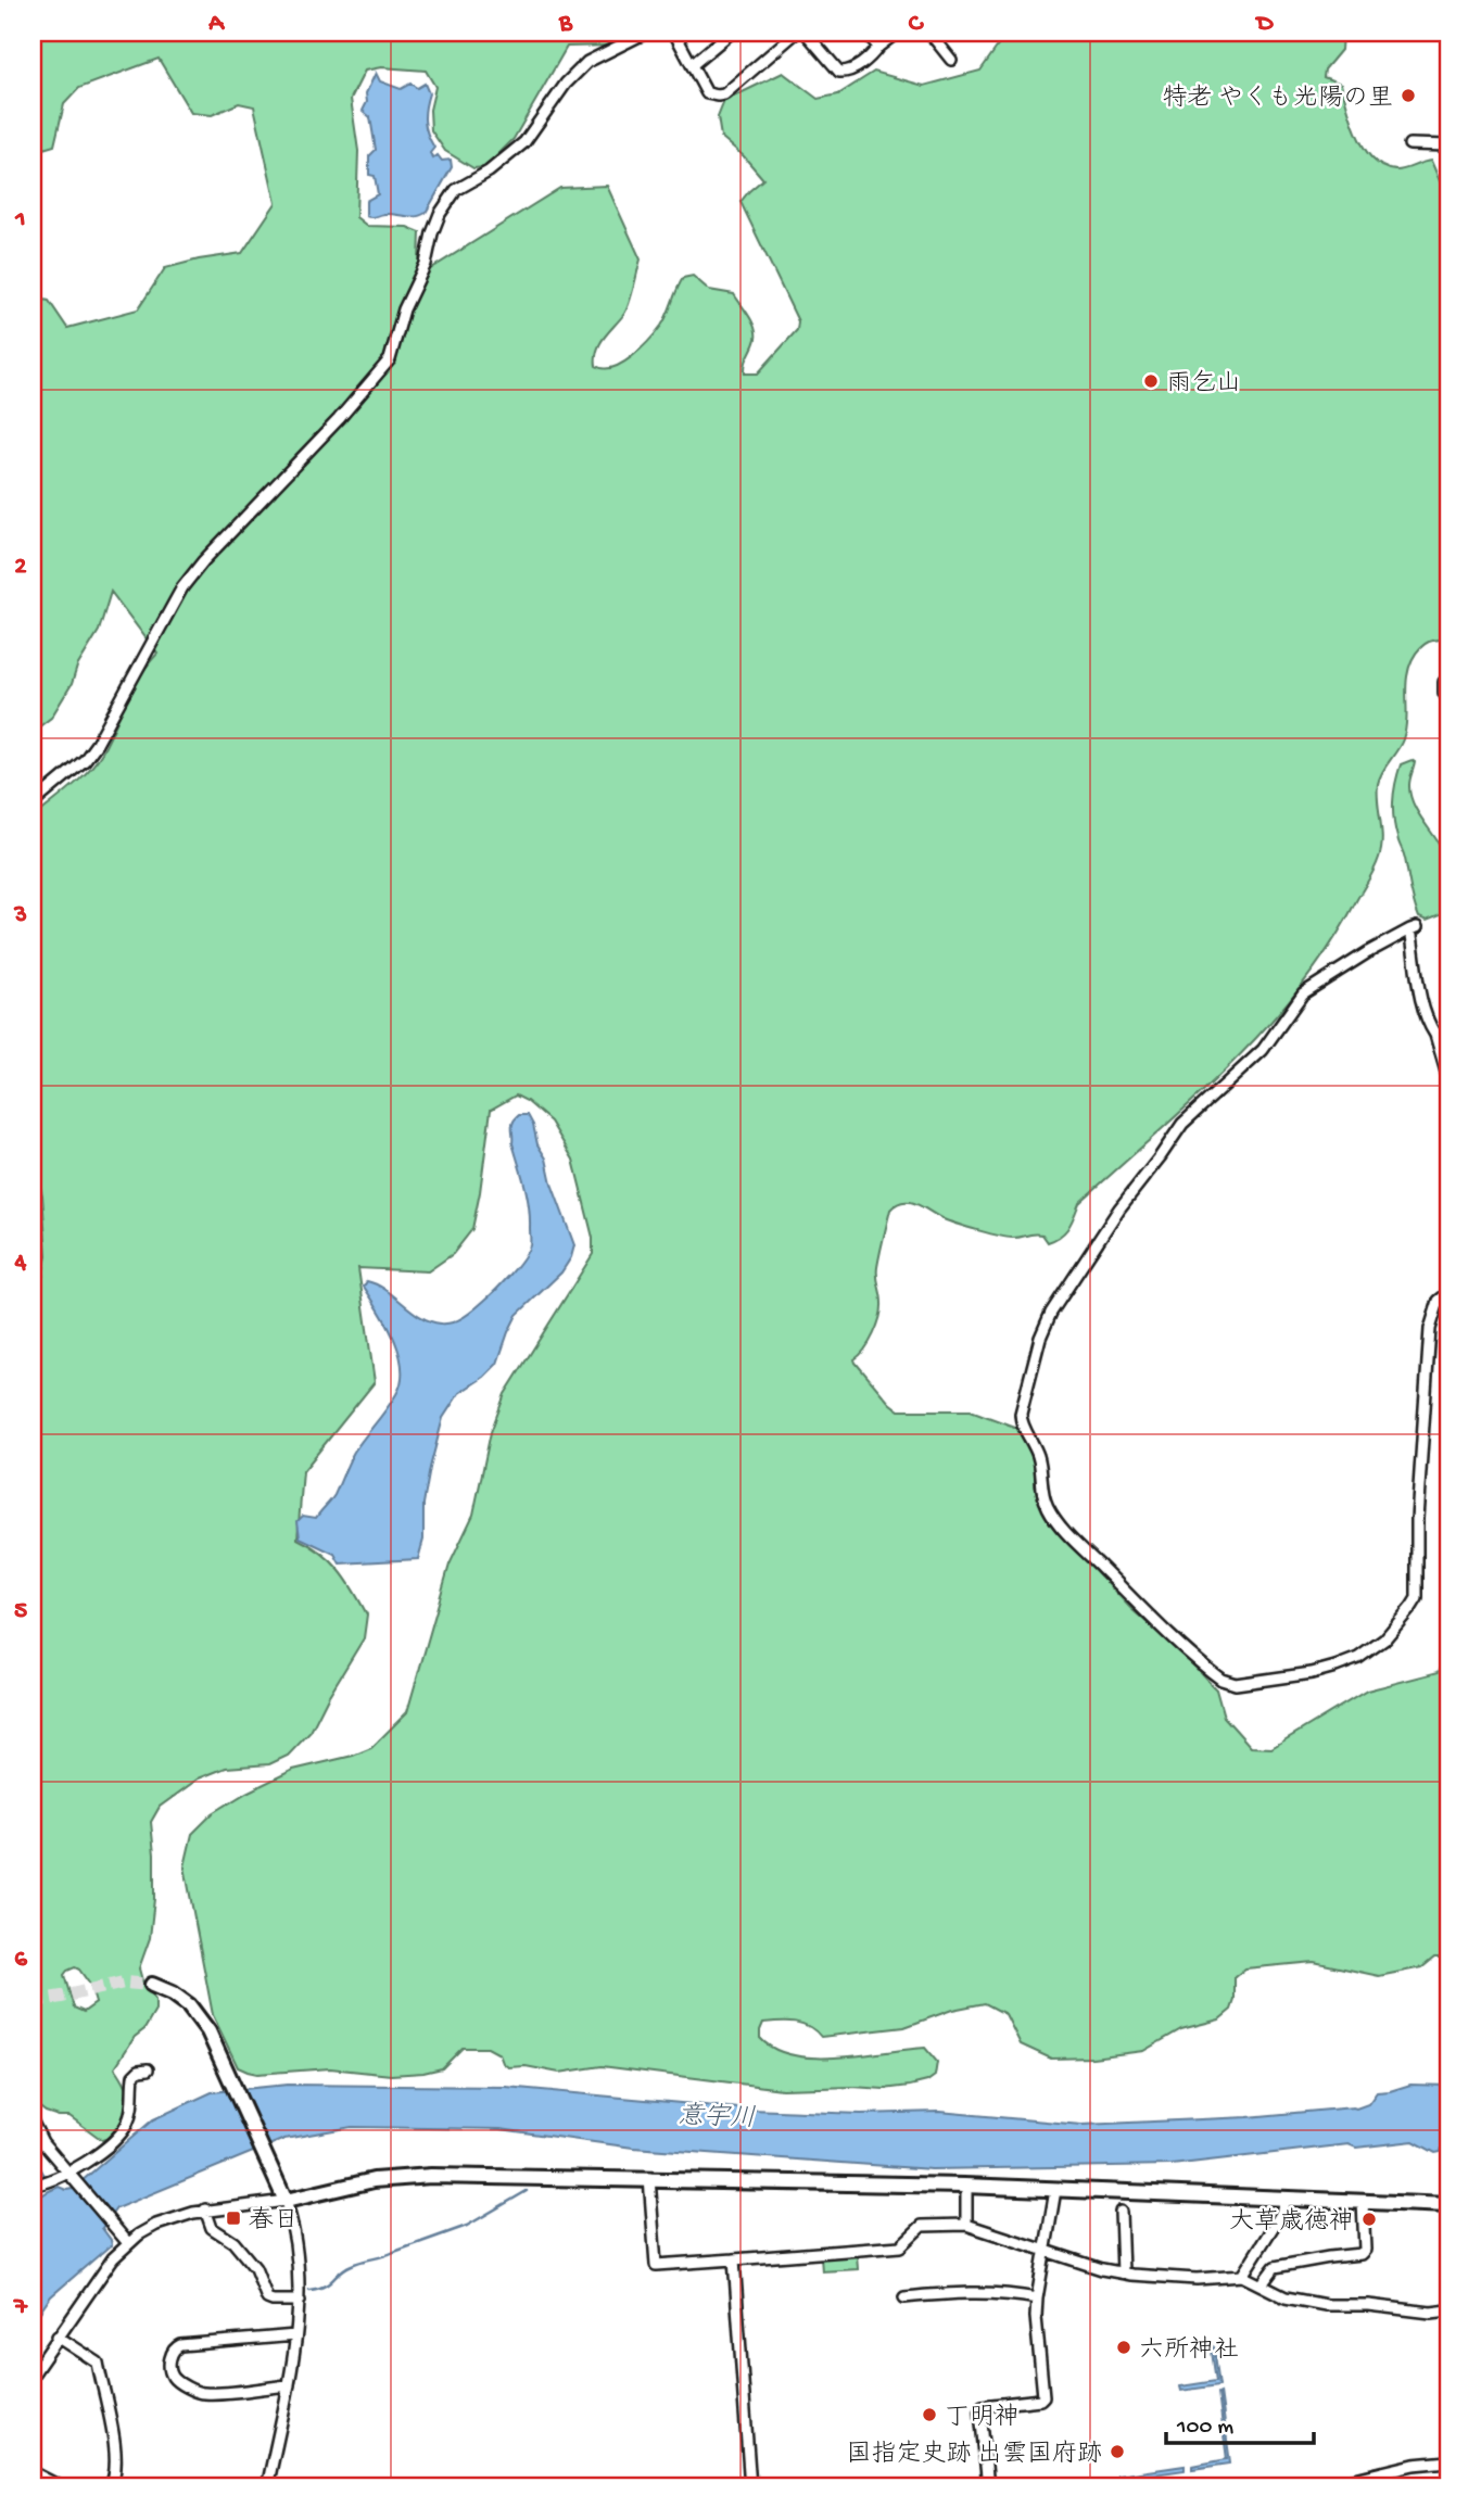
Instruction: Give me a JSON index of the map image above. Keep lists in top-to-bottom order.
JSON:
{
  "water": ["意宇川"],
  "places": {
    "other": [
      "特老 やくも光陽の里",
      "雨乞山",
      "大草歳徳神",
      "六所神社",
      "丁明神",
      "国指定史跡 出雲国府跡"
    ],
    "transit": ["春日"]
  },
  "scale_bar": "100 m",
  "grid": {
    "columns": [
      "A",
      "B",
      "C",
      "D"
    ],
    "rows": [
      "1",
      "2",
      "3",
      "4",
      "5",
      "6",
      "7"
    ]
  }
}
